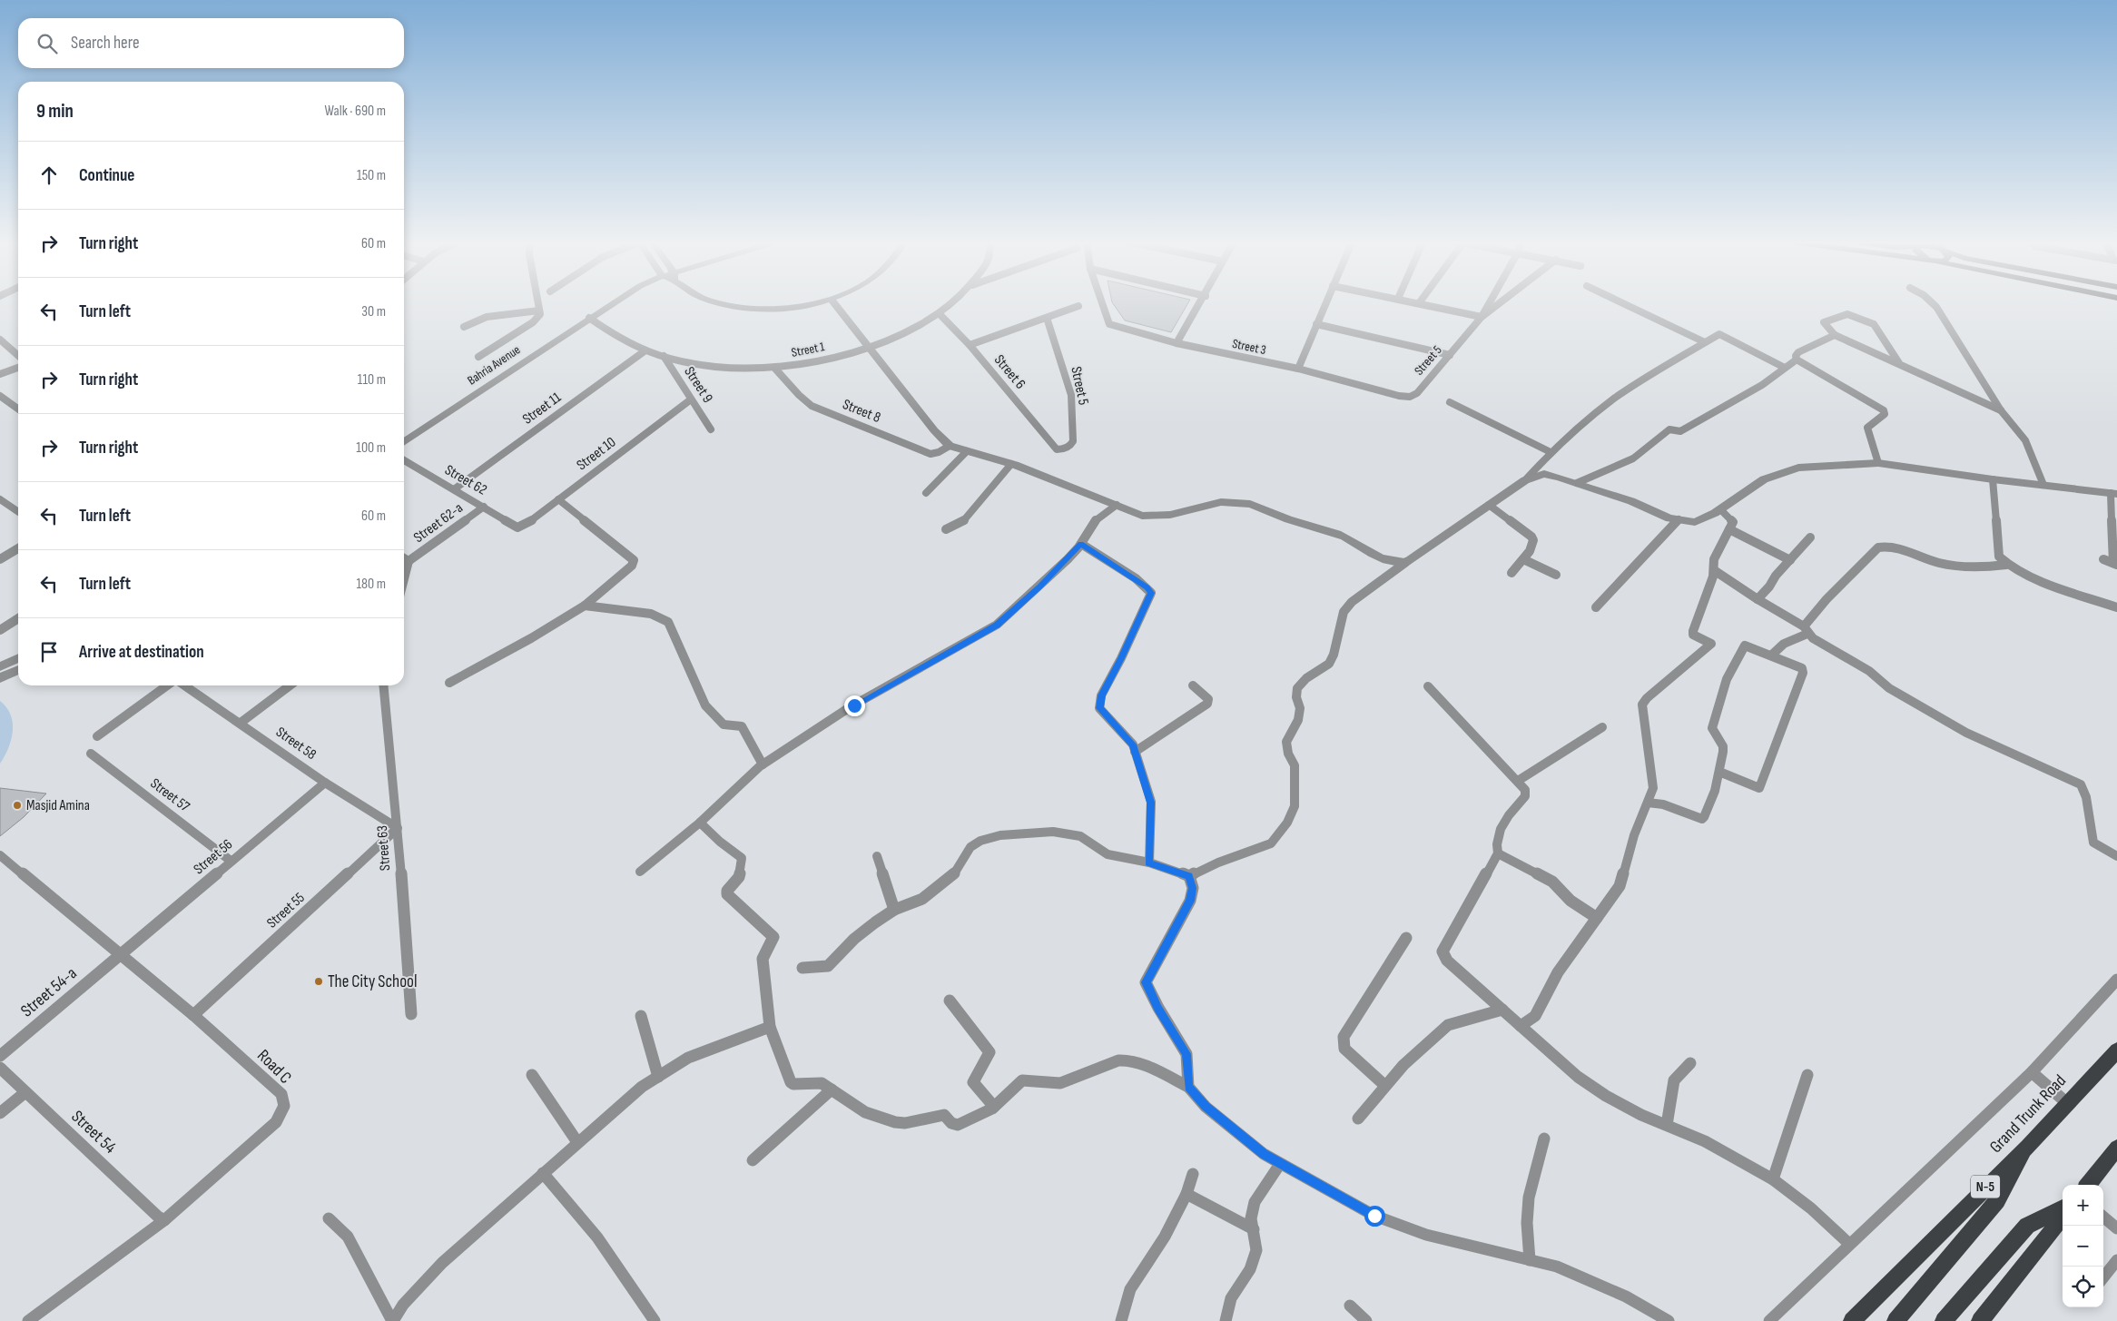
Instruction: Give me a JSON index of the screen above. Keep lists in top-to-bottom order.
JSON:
{
  "streets": {
    "highway": ["Grand Trunk Road", "N-5"],
    "street": [
      "Street 3",
      "Street 1",
      "Street 5",
      "Bahria Avenue",
      "Street 6",
      "Street 9",
      "Street 11",
      "Street 8",
      "Street 10",
      "Street 62",
      "Street 62-a",
      "Street 58",
      "Street 57",
      "Street 63",
      "Street 56",
      "Street 55",
      "Street 54-a",
      "Road C",
      "Street 54"
    ]
  },
  "crossings": [
    ["Street 3", "Street 5"],
    ["Street 1", "Bahria Avenue"],
    ["Street 1", "Street 6"],
    ["Street 1", "Street 9"],
    ["Street 1", "Street 11"],
    ["Street 1", "Street 8"],
    ["Street 5", "Street 6"],
    ["Street 9", "Street 10"],
    ["Street 11", "Street 62"],
    ["Street 10", "Street 62"],
    ["Street 62", "Street 62-a"],
    ["Street 58", "Street 63"],
    ["Street 58", "Street 56"],
    ["Street 58", "Street 55"],
    ["Street 57", "Street 56"],
    ["Street 63", "Street 55"],
    ["Street 56", "Street 54-a"],
    ["Street 56", "Road C"],
    ["Street 55", "Road C"],
    ["Street 54-a", "Road C"],
    ["Road C", "Street 54"]
  ],
  "places": ["Masjid Amina", "The City School"],
  "page": {
    "search": "Search here",
    "heading": ["9 min", "Walk · 690 m"],
    "list": [
      ["Continue", "150 m"],
      ["Turn right", "60 m"],
      ["Turn left", "30 m"],
      ["Turn right", "110 m"],
      ["Turn right", "100 m"],
      ["Turn left", "60 m"],
      ["Turn left", "180 m"],
      "Arrive at destination"
    ],
    "map_buttons": ["+", "−"]
  }
}
